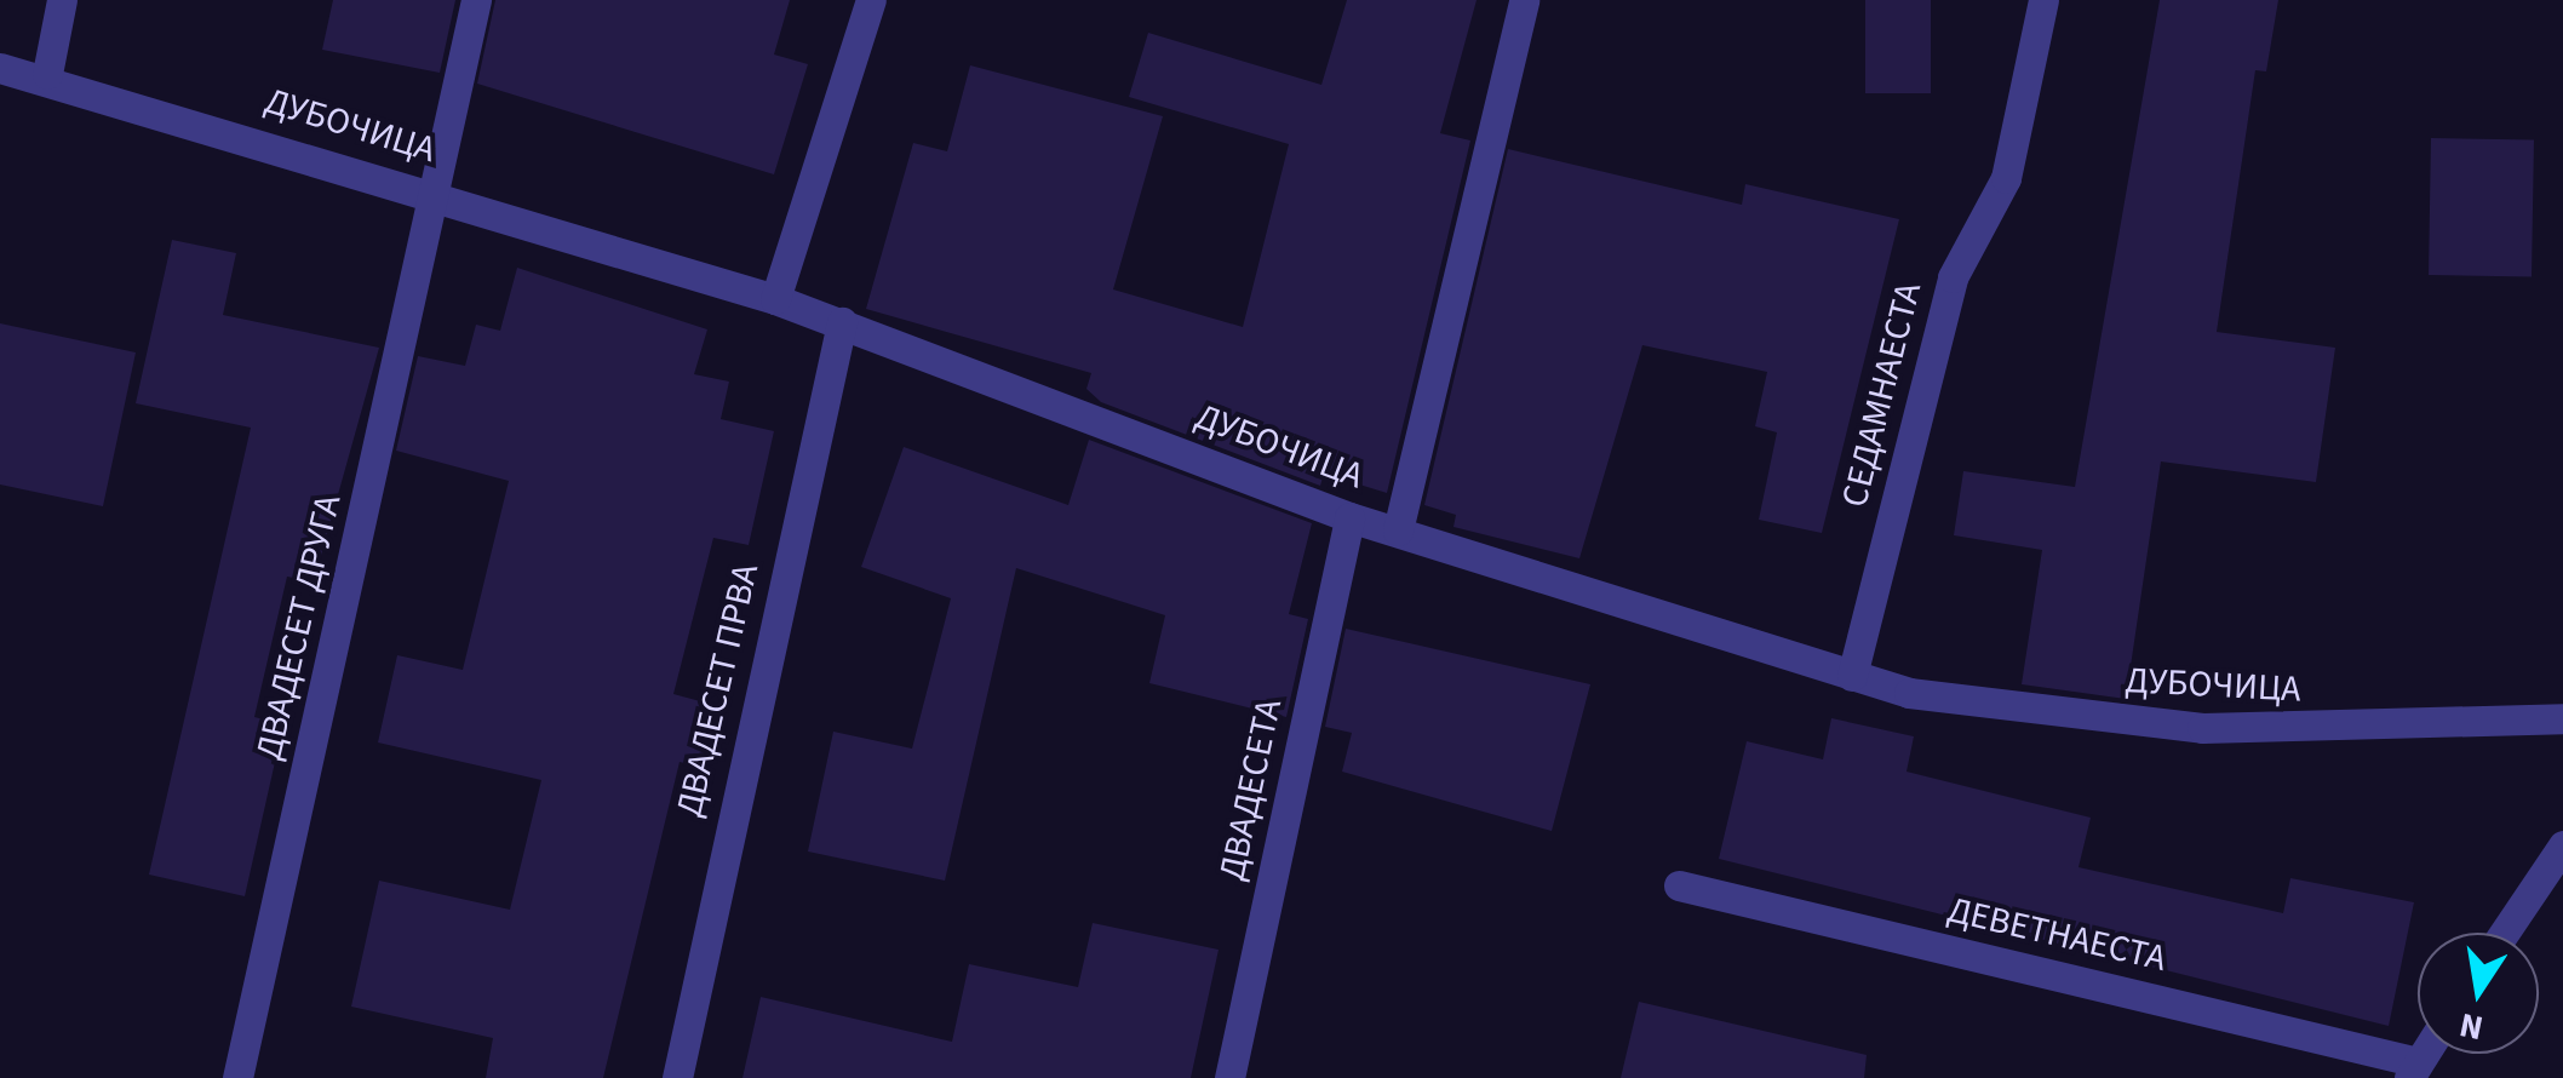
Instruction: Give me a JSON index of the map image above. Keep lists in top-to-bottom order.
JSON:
{
  "streets": {
    "street": [
      "ДУБОЧИЦА",
      "СЕДАМНАЕСТА",
      "ДВАДЕСЕТ ДРУГА",
      "ДВАДЕСЕТ ПРВА",
      "ДВАДЕСЕТА",
      "ДЕВЕТНАЕСТА"
    ]
  },
  "crossings": [
    ["ДУБОЧИЦА", "СЕДАМНАЕСТА"],
    ["ДУБОЧИЦА", "ДВАДЕСЕТ ДРУГА"],
    ["ДУБОЧИЦА", "ДВАДЕСЕТ ПРВА"],
    ["ДУБОЧИЦА", "ДВАДЕСЕТА"]
  ],
  "north": "bottom"
}
